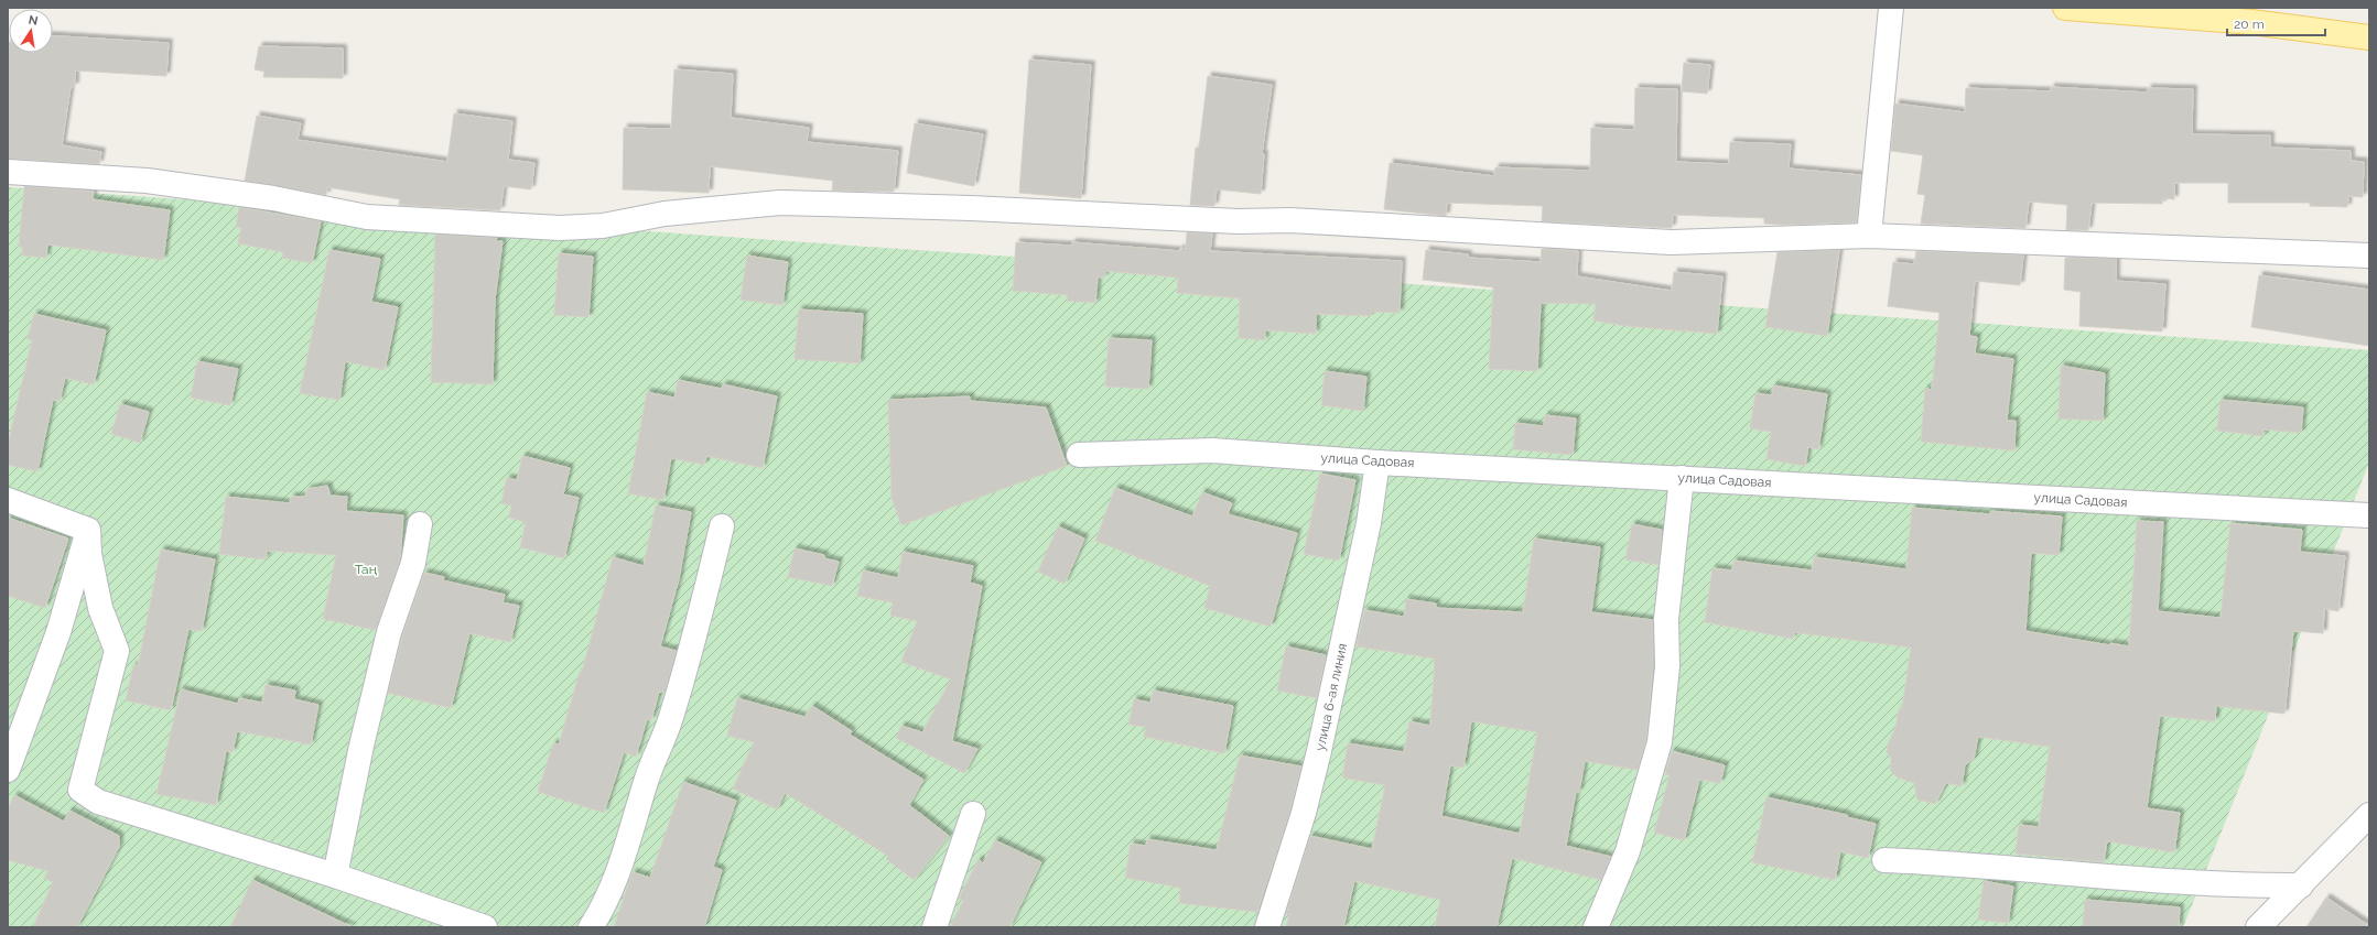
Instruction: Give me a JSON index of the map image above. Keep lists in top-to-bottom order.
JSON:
{
  "streets": {
    "street": ["улица Садовая", "улица 6-ая линия"]
  },
  "crossings": [
    ["улица Садовая", "улица 6-ая линия"]
  ],
  "parks": ["Таң"],
  "scale_bar": "20 m",
  "north": "top"
}
